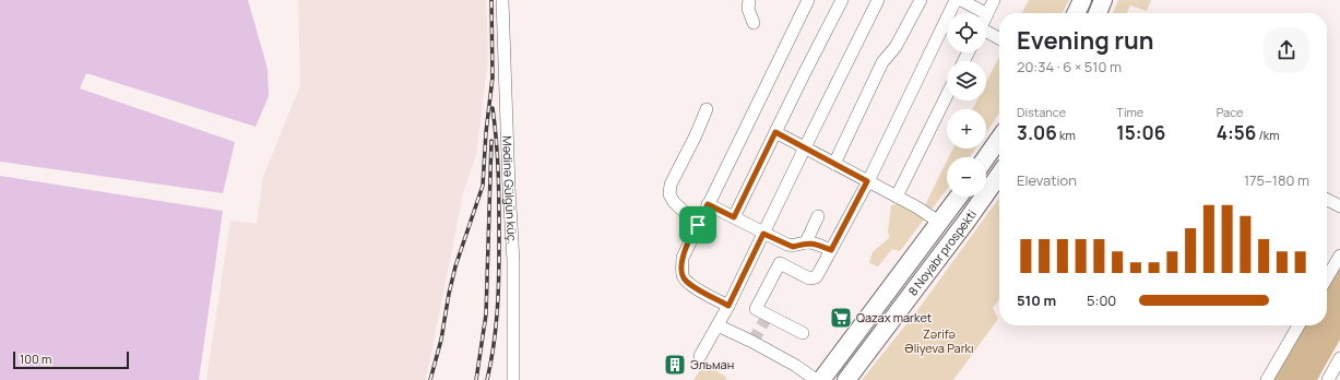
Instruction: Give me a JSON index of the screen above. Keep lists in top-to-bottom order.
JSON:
{
  "streets": {
    "highway": ["8 Noyabr prospekti"],
    "street": ["Mədinə Gülgün küç."]
  },
  "parks": ["Zərifə Əliyeva Parkı"],
  "places": {
    "supermarket": ["Qazax market"],
    "building": ["Эльман"]
  },
  "scale_bar": "100 m",
  "page": {
    "map_buttons": ["+", "−"],
    "heading": ["Evening run", "20:34 · 6 × 510 m"],
    "stats": [
      ["Distance", "3.06 km"],
      ["Time", "15:06"],
      ["Pace", "4:56 /km"]
    ],
    "chart": ["Elevation", "175–180 m"],
    "list": [
      {
        "name": "510 m",
        "note": "5:00"
      }
    ],
    "scale": "100 m"
  }
}
